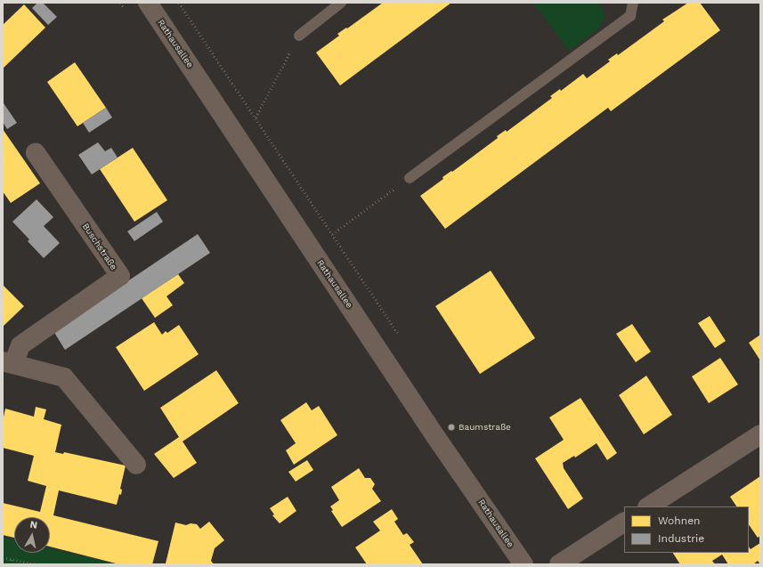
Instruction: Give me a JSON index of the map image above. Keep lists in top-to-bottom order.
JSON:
{
  "streets": {
    "street": ["Rathausallee", "Buschstraße"]
  },
  "places": ["Baumstraße"],
  "legend": ["Wohnen", "Industrie"],
  "north": "top"
}
